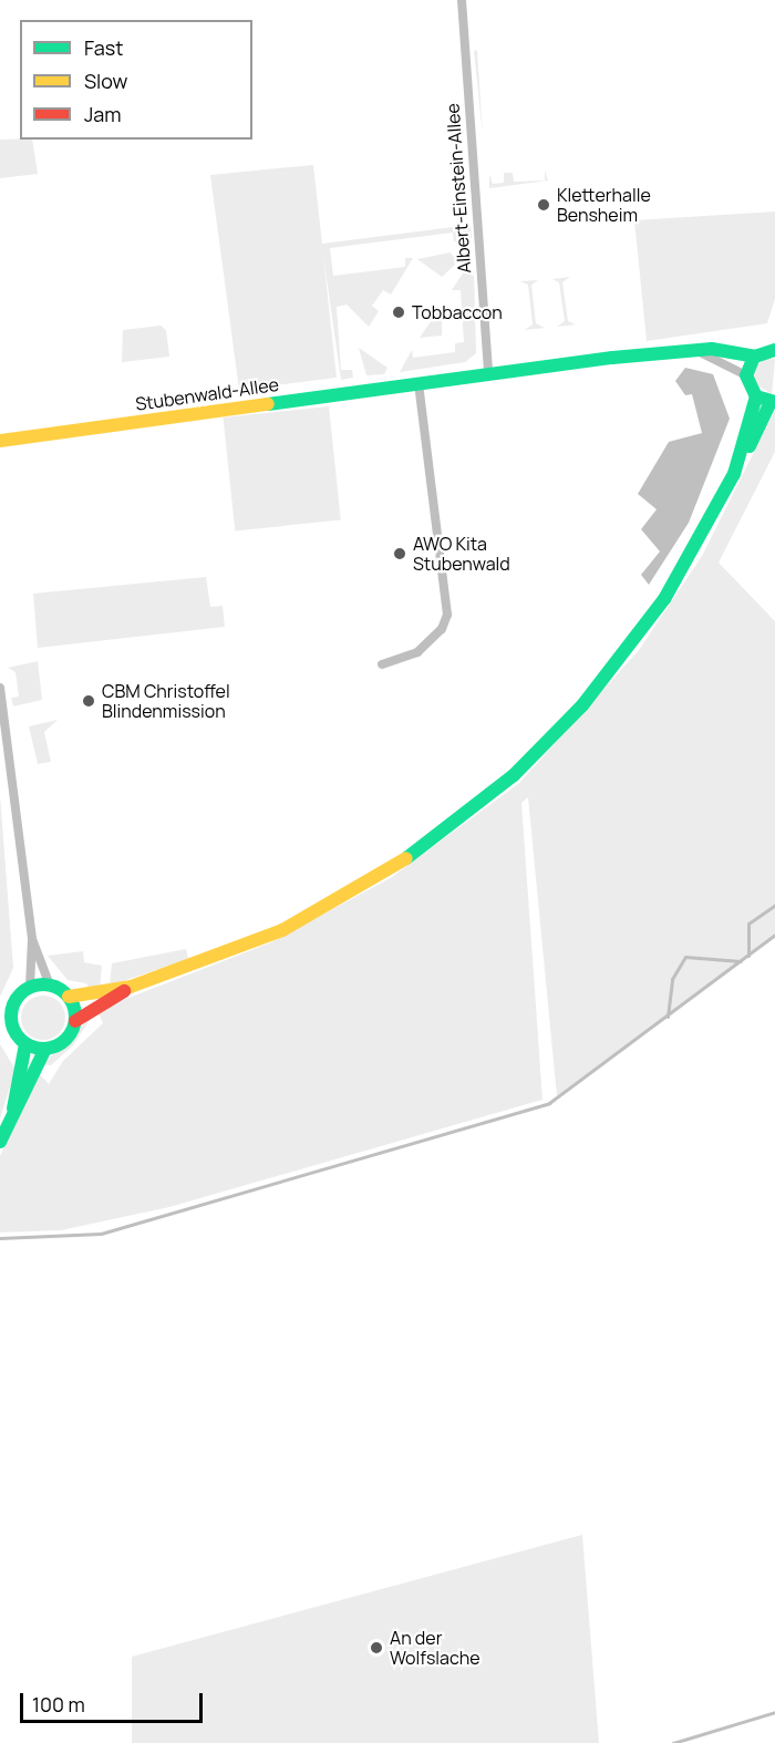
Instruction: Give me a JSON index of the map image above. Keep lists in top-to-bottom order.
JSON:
{
  "streets": {
    "street": ["Albert-Einstein-Allee", "Stubenwald-Allee"]
  },
  "crossings": [
    ["Albert-Einstein-Allee", "Stubenwald-Allee"]
  ],
  "places": [
    "Kletterhalle Bensheim",
    "Tobbaccon",
    "AWO Kita Stubenwald",
    "CBM Christoffel Blindenmission",
    "An der Wolfslache"
  ],
  "legend": ["Fast", "Slow", "Jam"],
  "scale_bar": "100 m"
}
